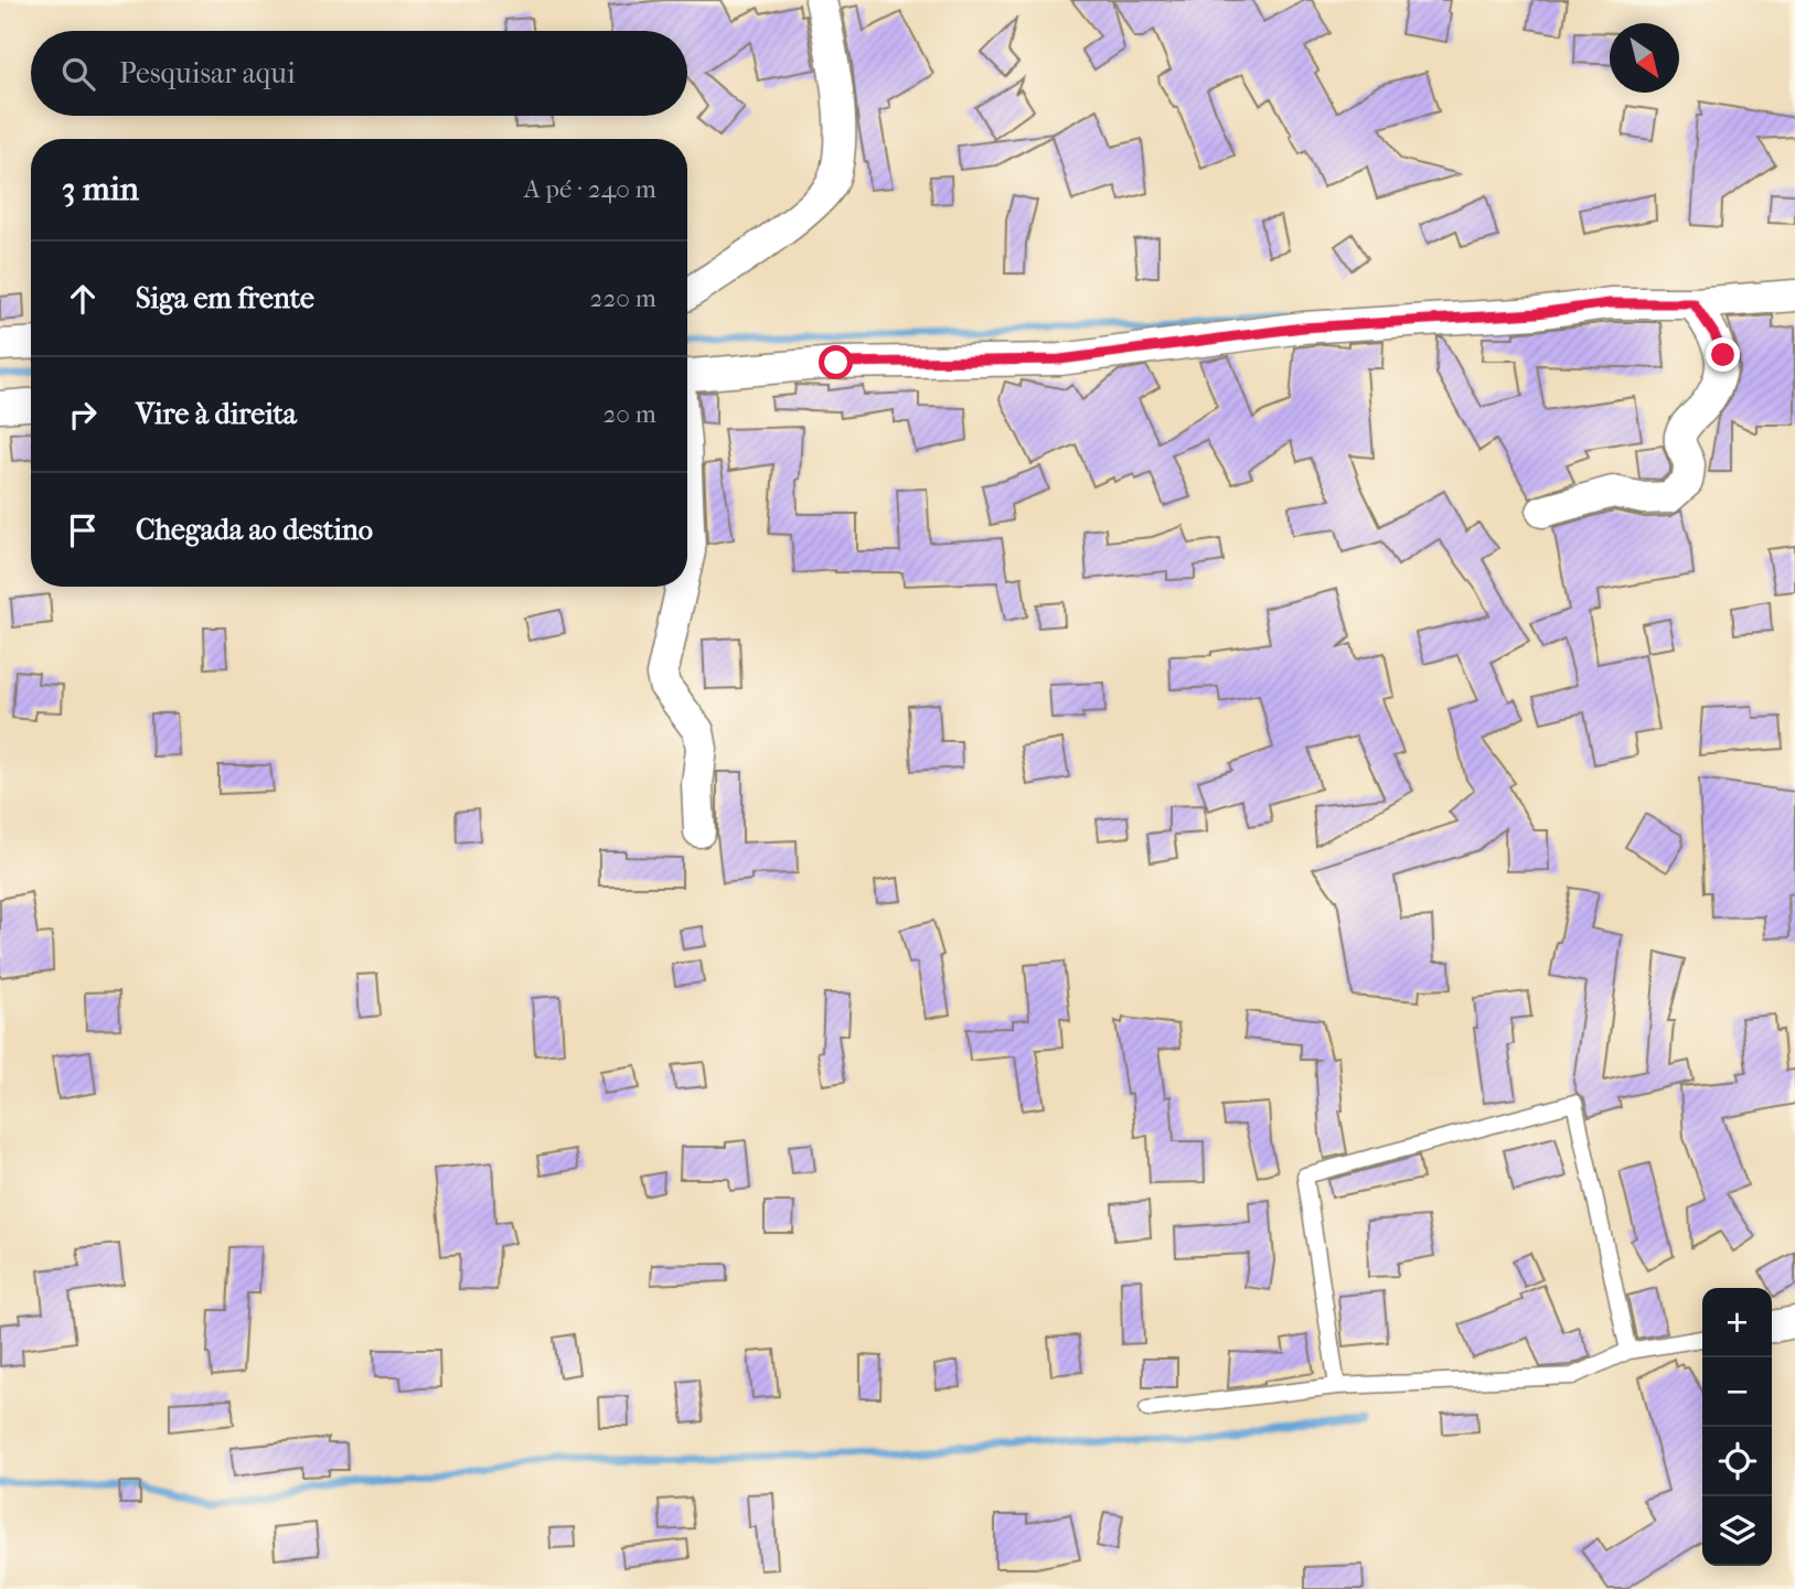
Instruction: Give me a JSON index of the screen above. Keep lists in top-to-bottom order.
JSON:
{
  "north": "bottom right",
  "page": {
    "search": "Pesquisar aqui",
    "heading": ["3 min", "A pé · 240 m"],
    "list": [
      ["Siga em frente", "220 m"],
      ["Vire à direita", "20 m"],
      "Chegada ao destino"
    ],
    "map_buttons": ["+", "−"]
  }
}
